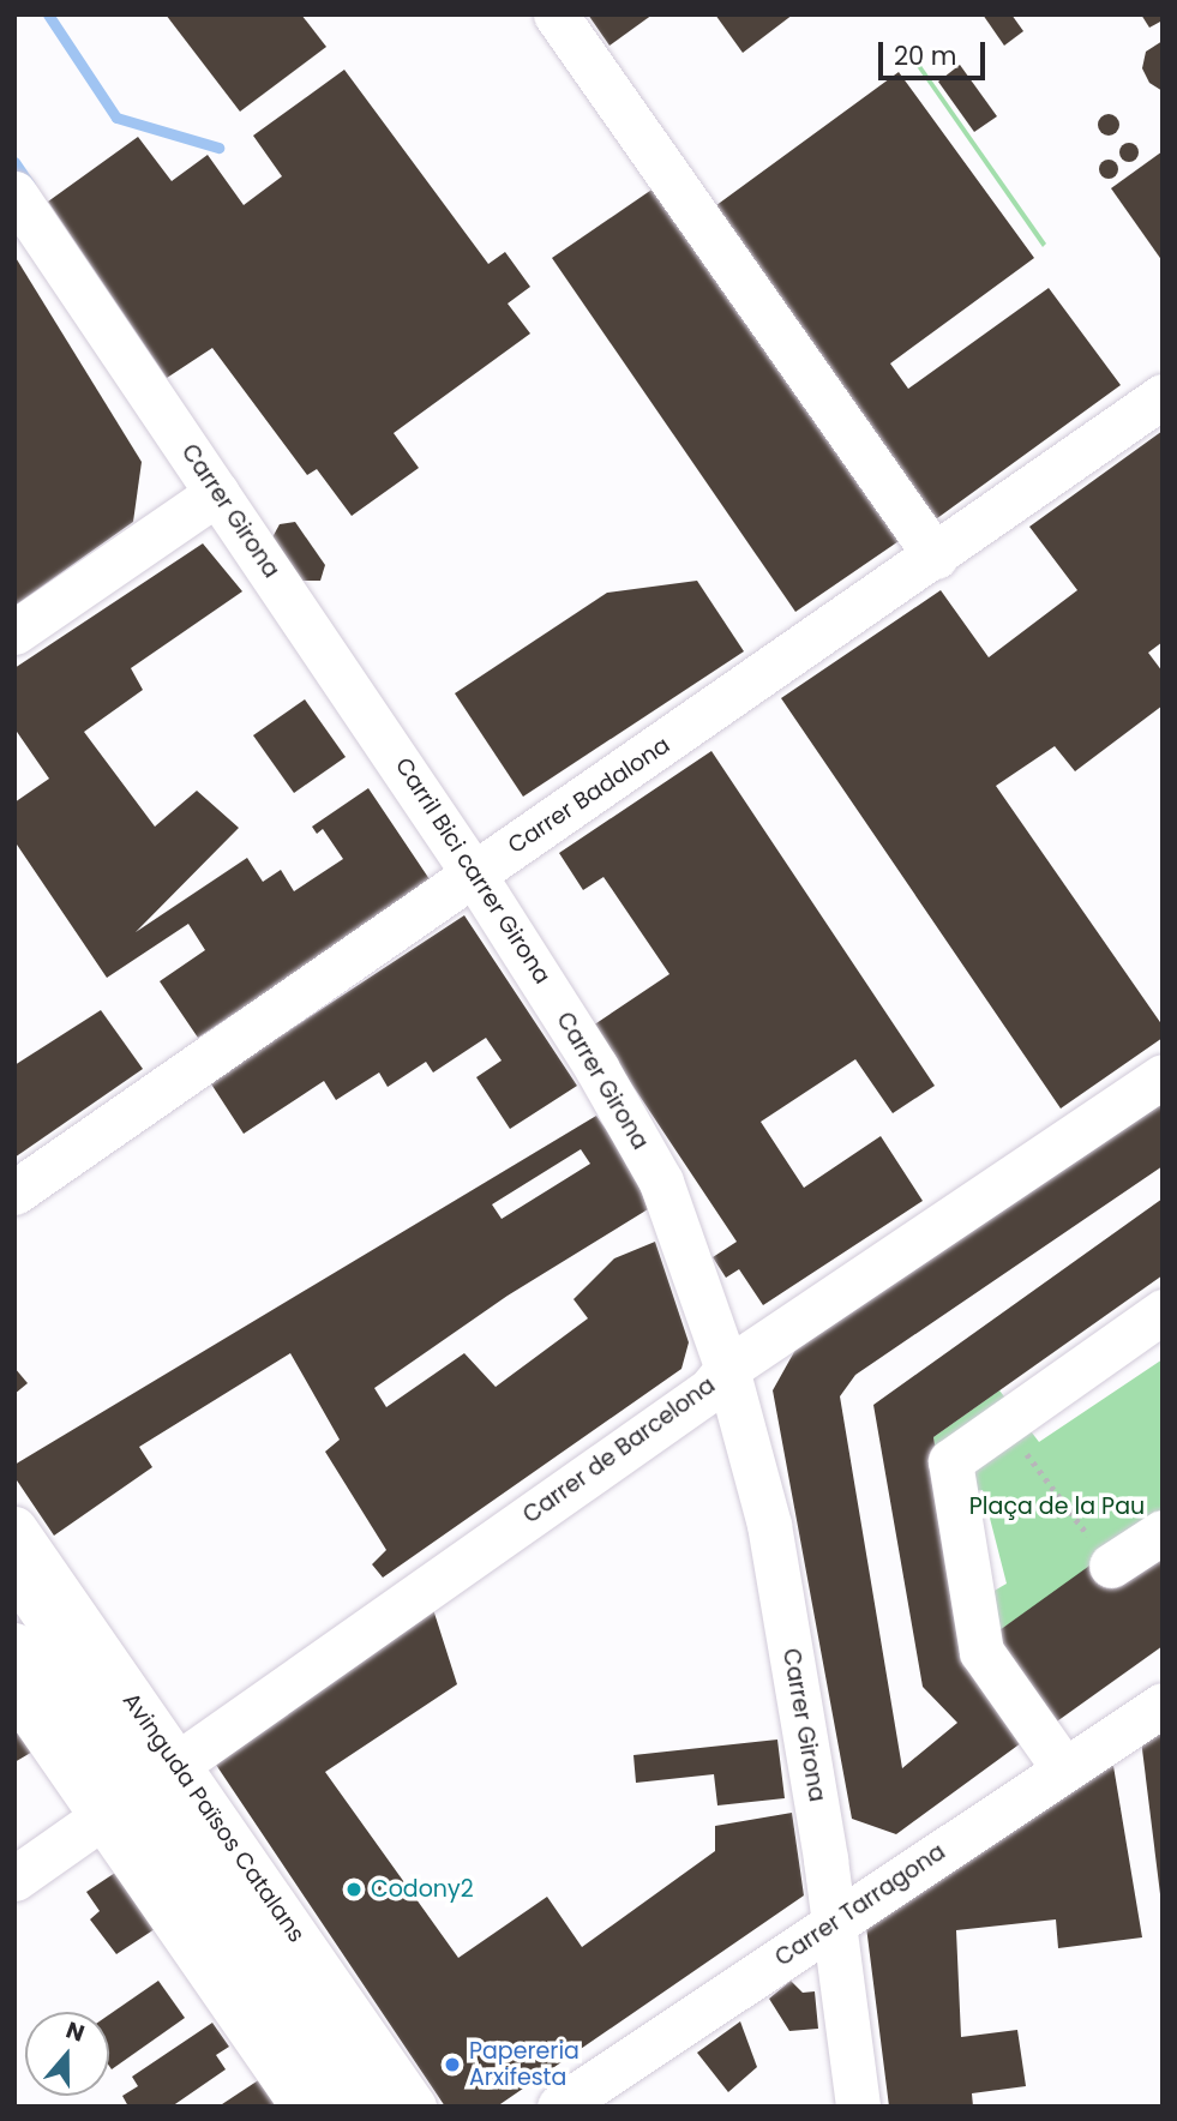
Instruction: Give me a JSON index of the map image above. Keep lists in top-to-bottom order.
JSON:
{
  "streets": {
    "main road": ["Avinguda Països Catalans"],
    "street": [
      "Carrer Girona",
      "Carrer Badalona",
      "Carrer de Barcelona",
      "Carrer Tarragona"
    ]
  },
  "crossings": [
    ["Carrer Girona", "Carrer Badalona"],
    ["Carrer Girona", "Carrer de Barcelona"],
    ["Carrer Girona", "Carrer Tarragona"],
    ["Carrer de Barcelona", "Avinguda Països Catalans"]
  ],
  "parks": ["Plaça de la Pau"],
  "places": ["Codony2", "Papereria Arxifesta"],
  "scale_bar": "20 m",
  "north": "top"
}
